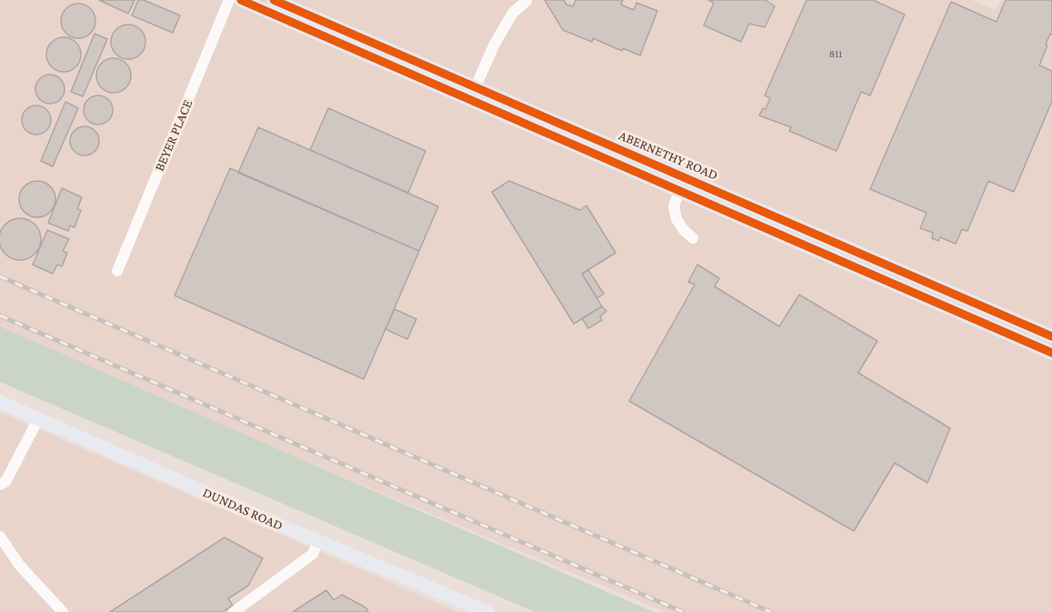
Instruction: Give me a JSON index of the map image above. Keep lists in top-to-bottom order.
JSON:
{
  "streets": {
    "main road": ["ABERNETHY ROAD", "DUNDAS ROAD"],
    "street": ["BEYER PLACE"]
  },
  "house_numbers": ["811"]
}
